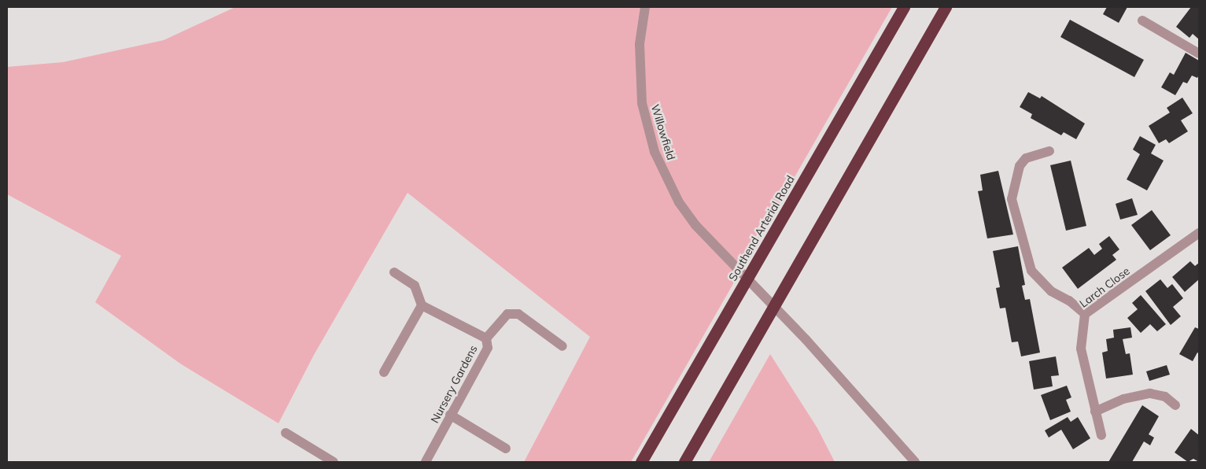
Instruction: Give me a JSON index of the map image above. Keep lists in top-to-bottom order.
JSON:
{
  "streets": {
    "highway": ["Southend Arterial Road"],
    "street": ["Willowfield", "Larch Close", "Nursery Gardens"]
  }
}
